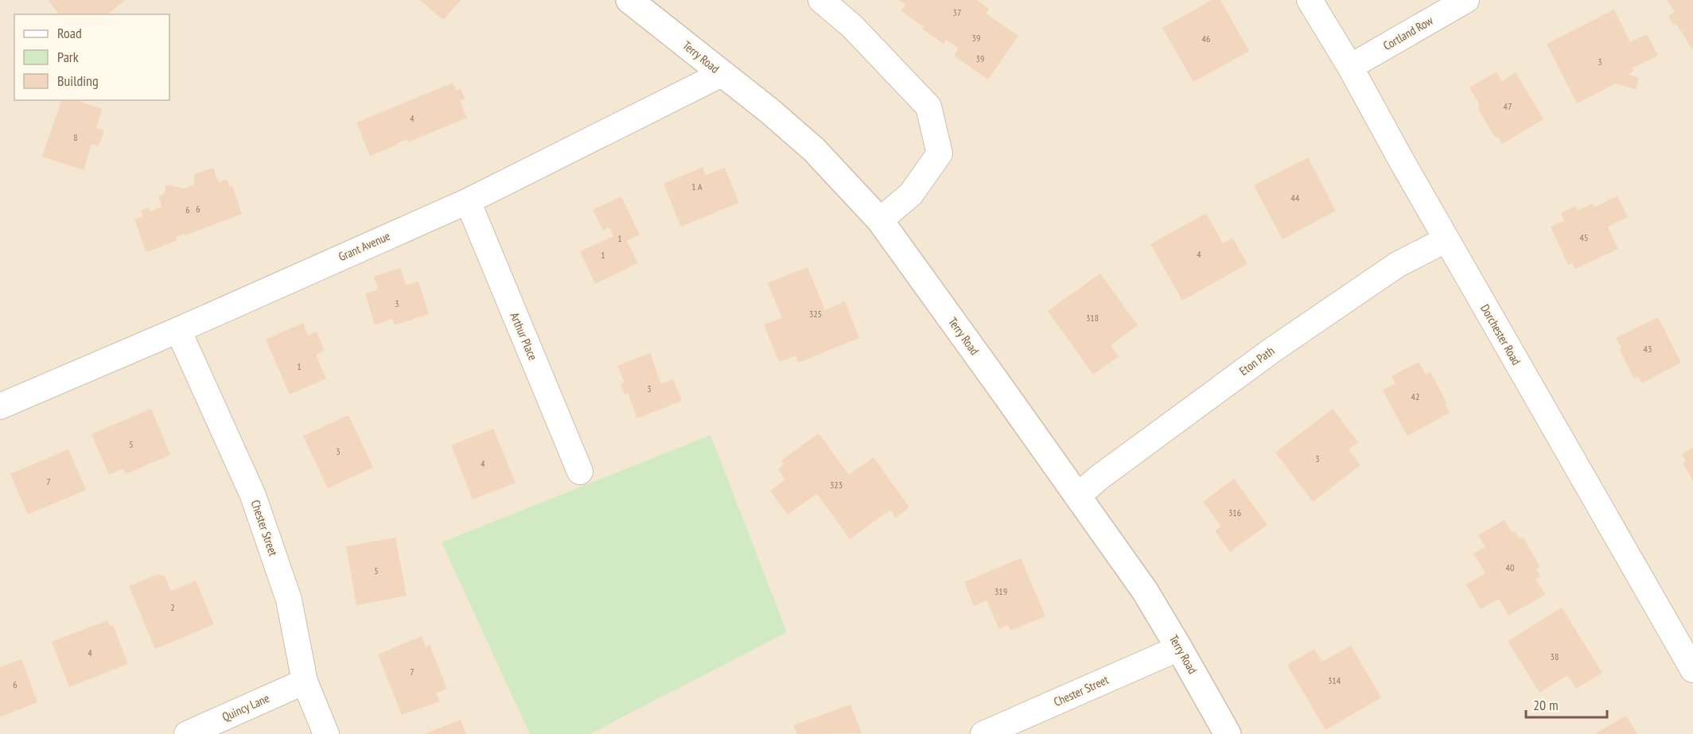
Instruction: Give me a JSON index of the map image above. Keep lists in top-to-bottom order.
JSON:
{
  "streets": {
    "street": [
      "Cortland Row",
      "Terry Road",
      "Grant Avenue",
      "Dorchester Road",
      "Arthur Place",
      "Eton Path",
      "Chester Street",
      "Quincy Lane"
    ]
  },
  "crossings": [
    ["Cortland Row", "Dorchester Road"],
    ["Terry Road", "Grant Avenue"],
    ["Terry Road", "Eton Path"],
    ["Terry Road", "Chester Street"],
    ["Grant Avenue", "Arthur Place"],
    ["Grant Avenue", "Chester Street"],
    ["Dorchester Road", "Eton Path"],
    ["Chester Street", "Quincy Lane"]
  ],
  "house_numbers": [
    "37",
    "39",
    "46",
    "39",
    "3",
    "47",
    "4",
    "8",
    "1 A",
    "44",
    "6",
    "6",
    "45",
    "1",
    "4",
    "1",
    "3",
    "325",
    "318",
    "43",
    "1",
    "3",
    "42",
    "5",
    "3",
    "3",
    "4",
    "7",
    "323",
    "316",
    "40",
    "5",
    "319",
    "2",
    "4",
    "38",
    "7",
    "314",
    "6"
  ],
  "legend": ["Road", "Park", "Building"],
  "scale_bar": "20 m"
}
